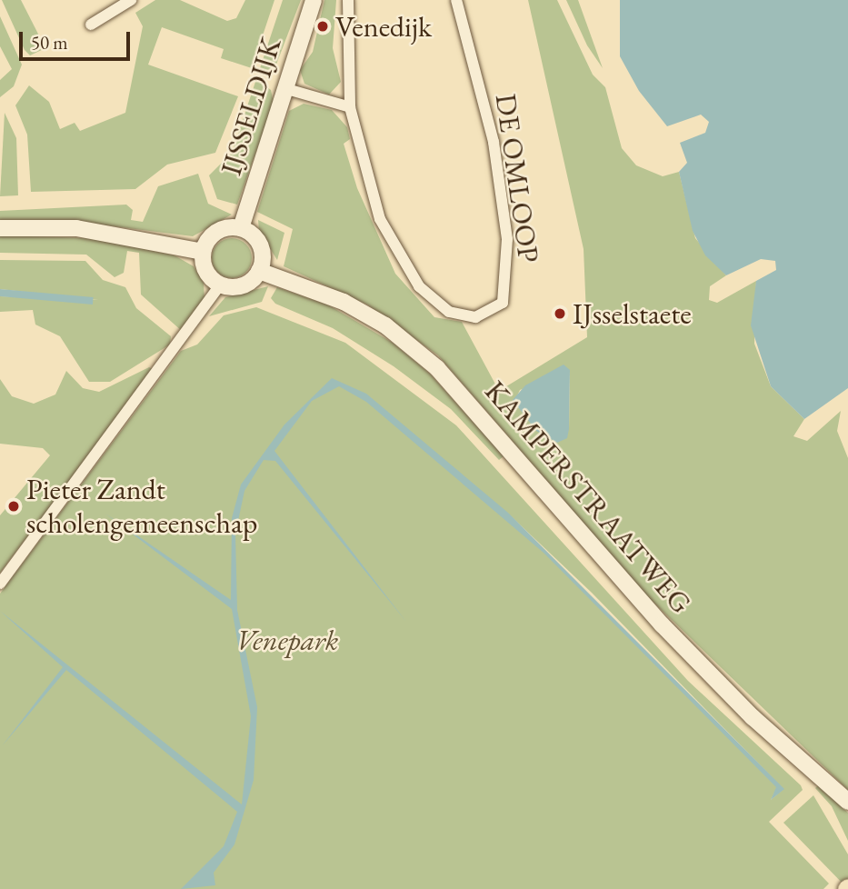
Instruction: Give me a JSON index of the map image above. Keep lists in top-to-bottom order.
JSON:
{
  "streets": {
    "main road": ["IJSSELDIJK", "KAMPERSTRAATWEG"],
    "street": ["DE OMLOOP"]
  },
  "crossings": [
    ["IJSSELDIJK", "KAMPERSTRAATWEG"]
  ],
  "parks": ["Venepark"],
  "places": ["Venedijk", "IJsselstaete", "Pieter Zandt scholengemeenschap"],
  "scale_bar": "50 m"
}
